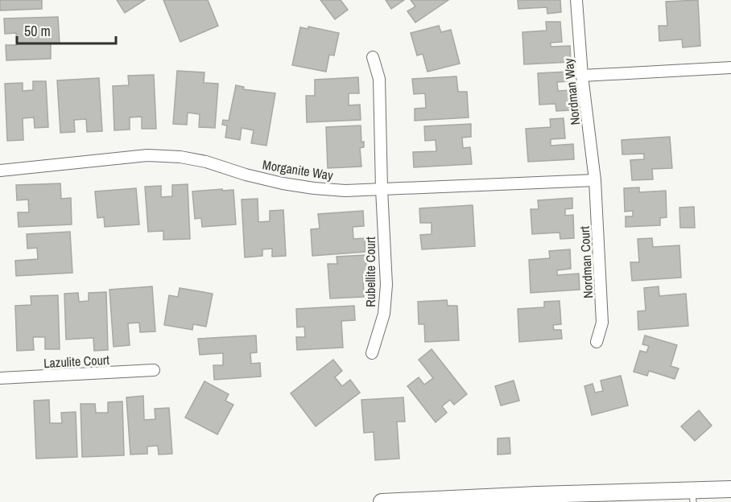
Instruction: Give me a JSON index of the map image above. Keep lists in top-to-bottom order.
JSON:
{
  "streets": {
    "street": [
      "Nordman Way",
      "Morganite Way",
      "Nordman Court",
      "Rubellite Court",
      "Lazulite Court"
    ]
  },
  "crossings": [
    ["Nordman Way", "Morganite Way"],
    ["Nordman Way", "Nordman Court"],
    ["Morganite Way", "Nordman Court"],
    ["Morganite Way", "Rubellite Court"]
  ],
  "scale_bar": "50 m"
}
